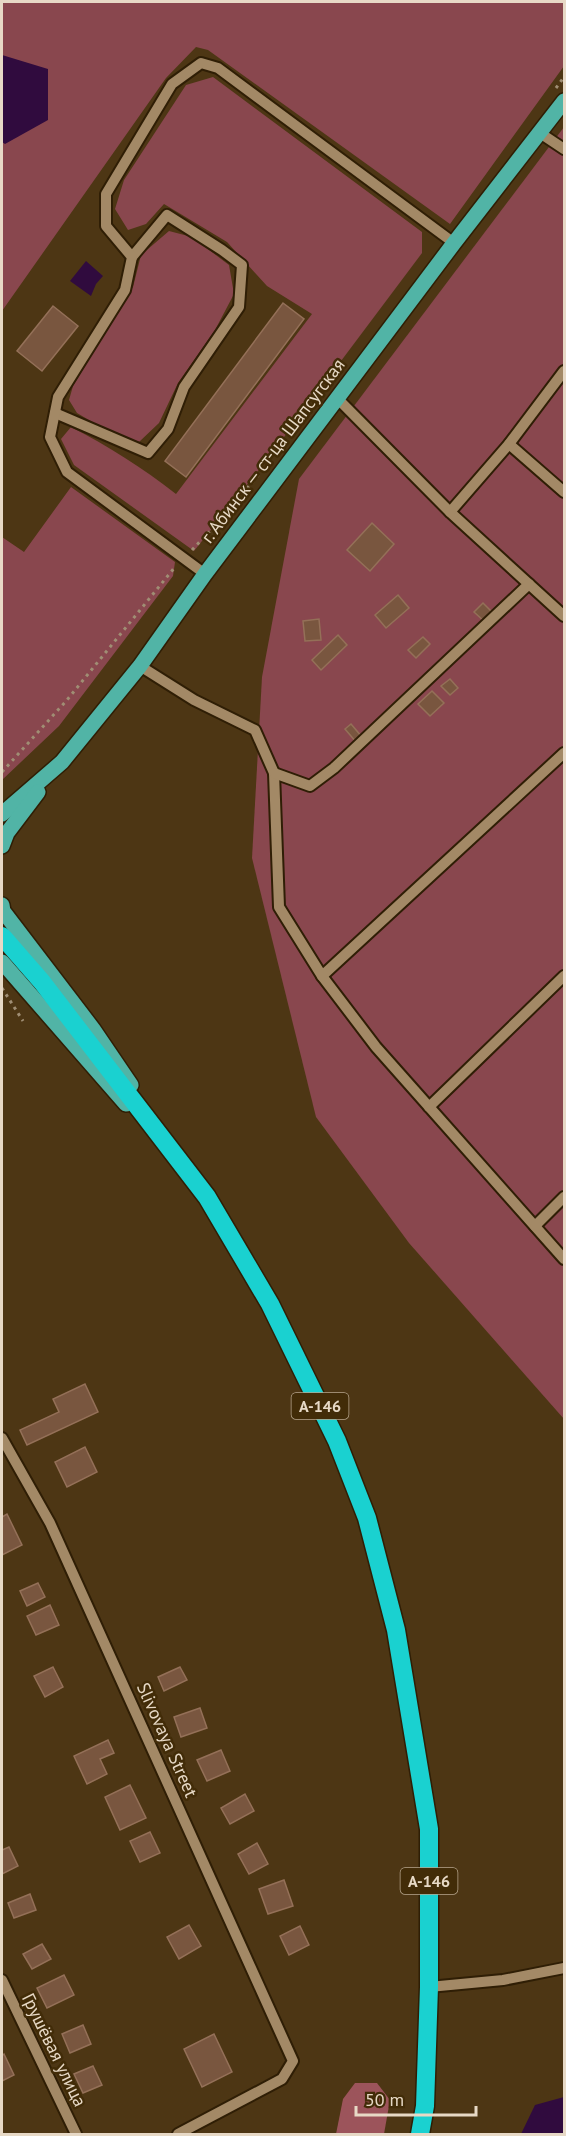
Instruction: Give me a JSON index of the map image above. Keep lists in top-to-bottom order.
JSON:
{
  "streets": {
    "highway": ["А-146"],
    "main road": ["г. Абинск — ст-ца Шапсугская"],
    "street": ["Slivovaya Street", "Грушёвая улица"]
  },
  "scale_bar": "50 m"
}
